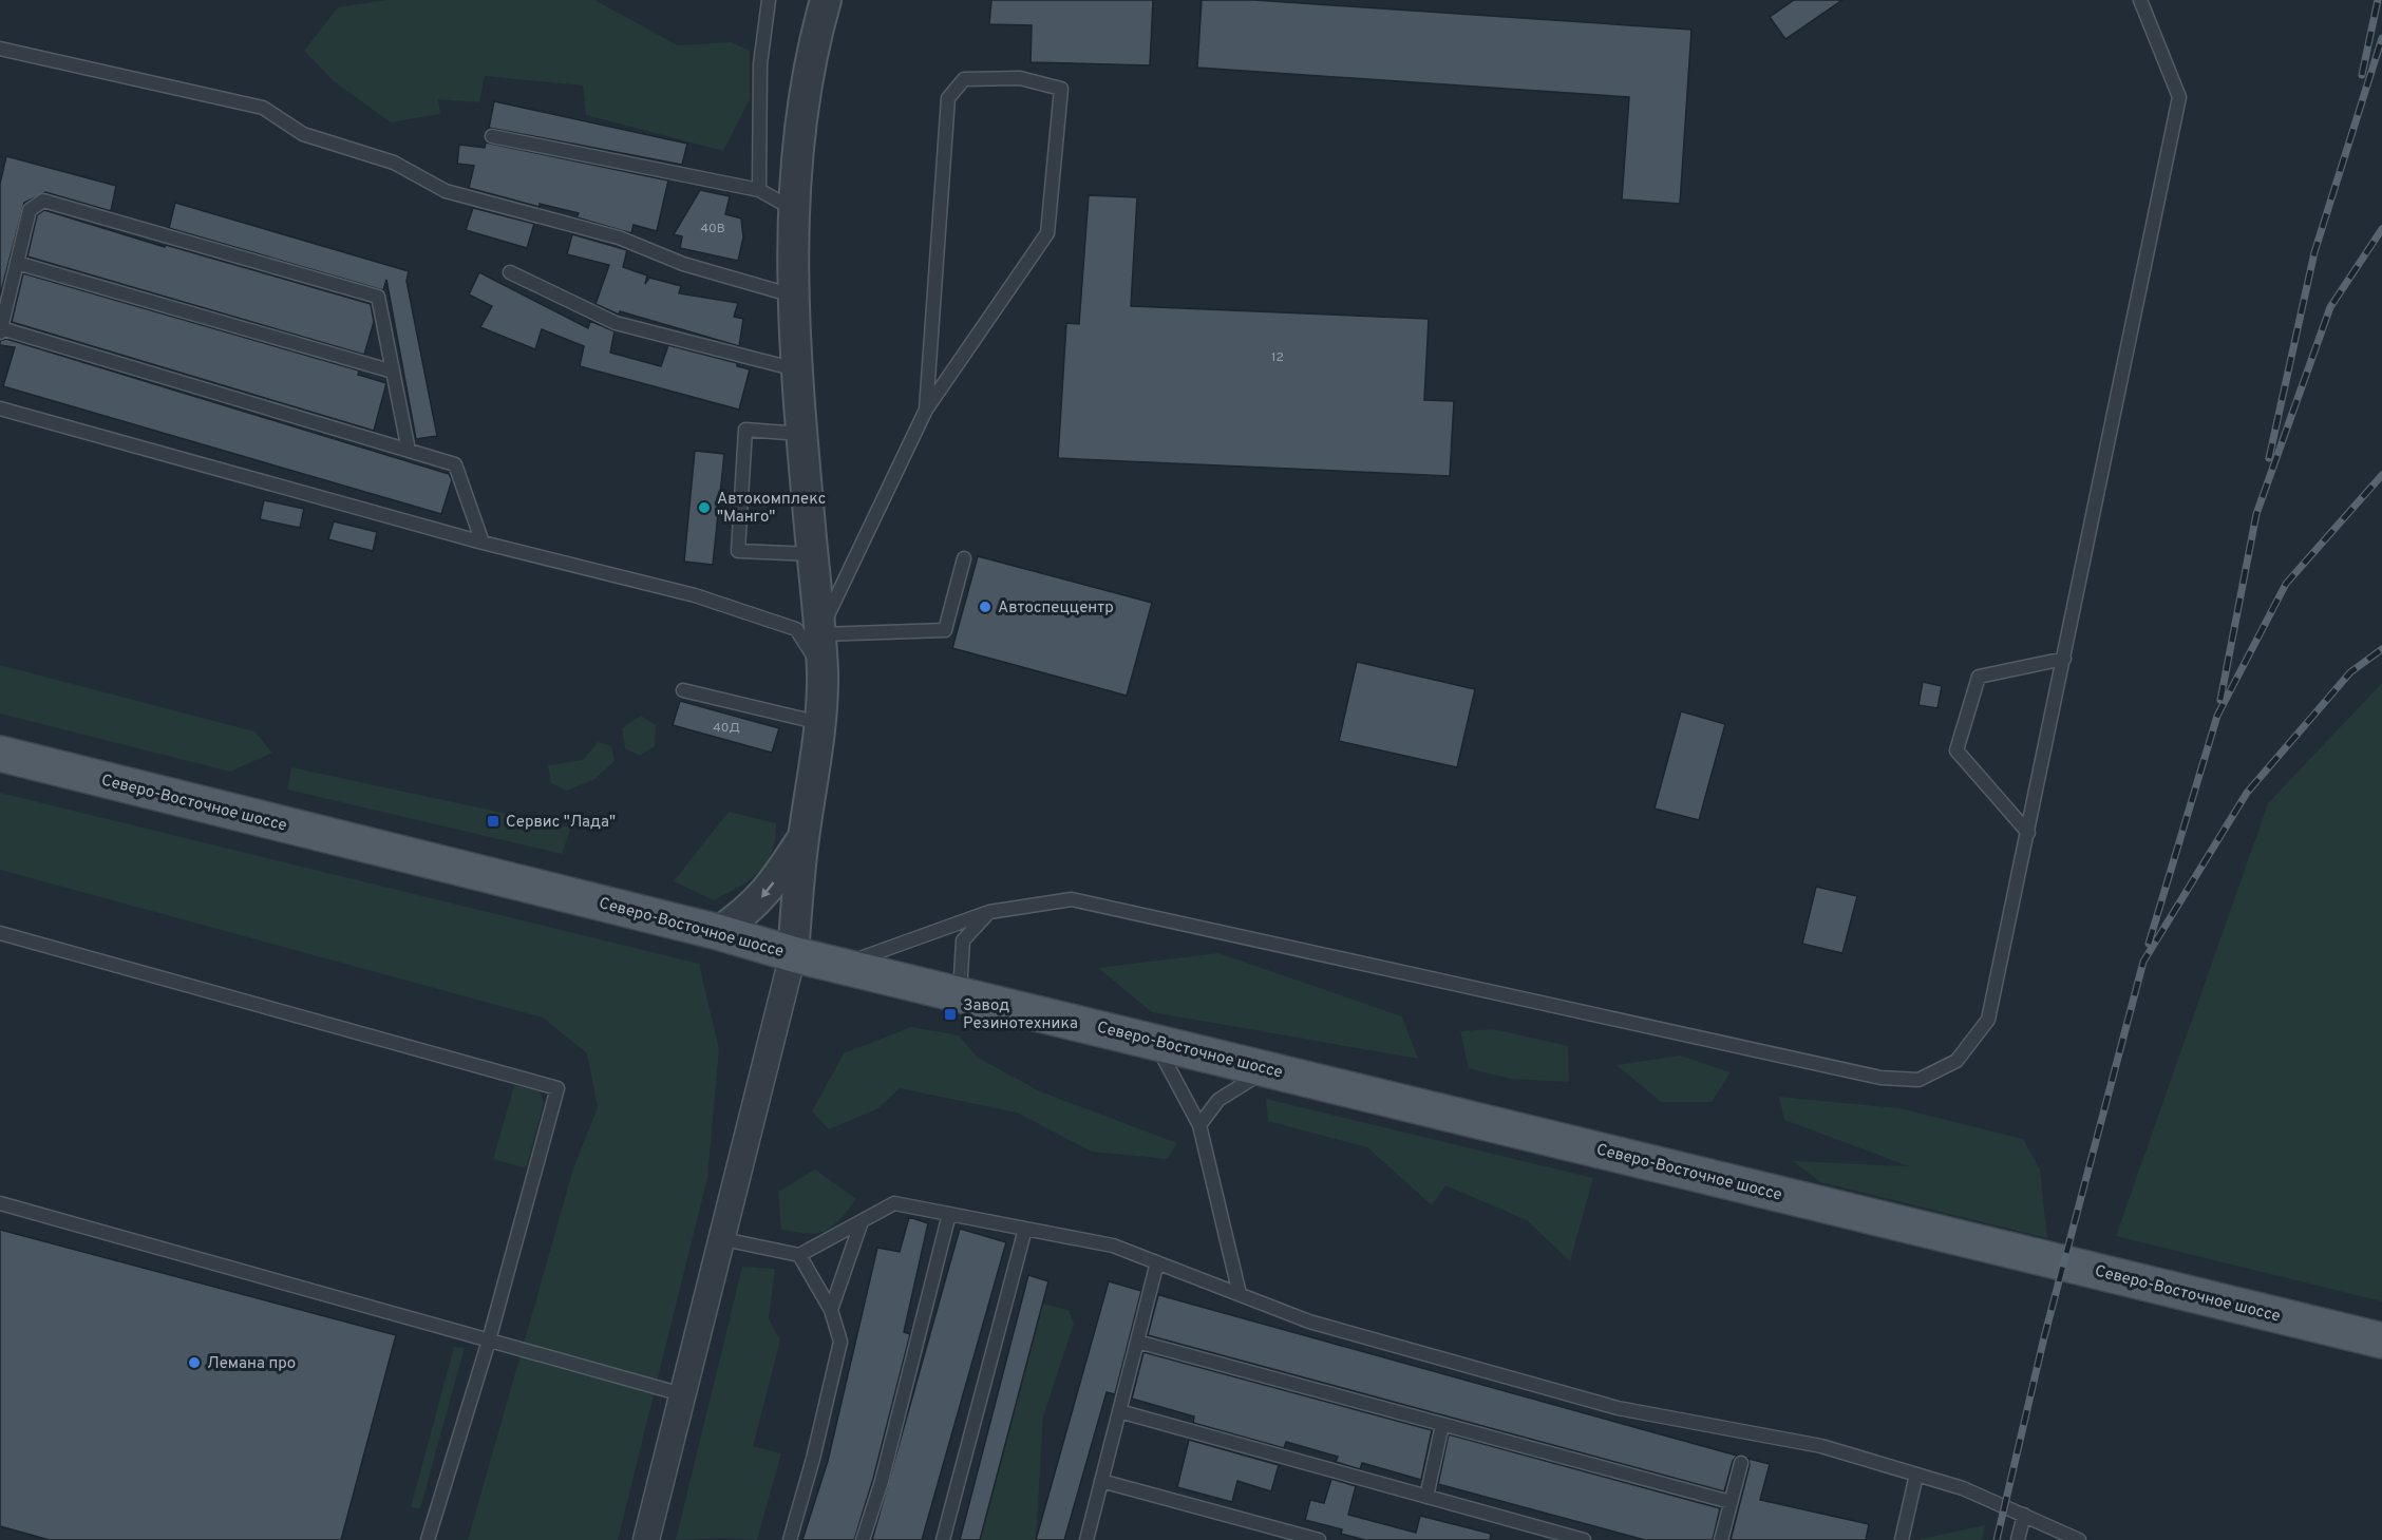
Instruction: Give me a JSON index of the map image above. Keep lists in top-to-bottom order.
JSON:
{
  "streets": {
    "main road": ["Северо-Восточное шоссе"]
  },
  "places": {
    "other": ["Автокомплекс \"Манго\"", "Автоспеццентр", "Лемана про"],
    "transit": ["Сервис \"Лада\"", "Завод Резинотехника"]
  },
  "house_numbers": ["40В", "12", "40Д"]
}
